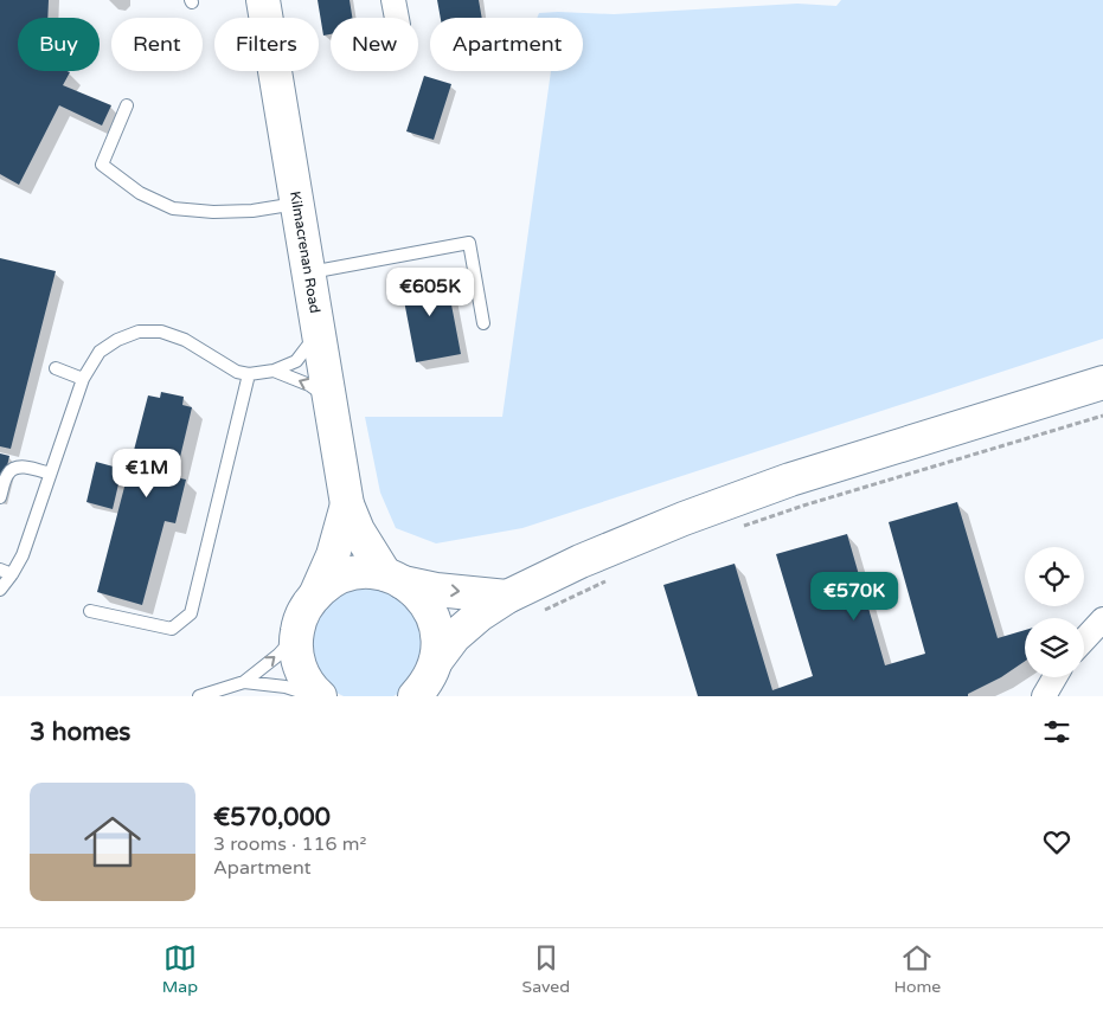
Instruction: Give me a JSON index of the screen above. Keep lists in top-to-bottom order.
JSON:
{
  "streets": {
    "main road": ["Kilmacrenan Road"]
  },
  "page": {
    "chip": [
      "Buy",
      "Rent",
      "Filters",
      "New",
      "Apartment"
    ],
    "price": ["€605K", "€1M", "€570K"],
    "heading": "3 homes",
    "list": [
      {
        "name": "€570,000",
        "note": "3 rooms · 116 m² · Apartment"
      }
    ],
    "tabs": ["Map", "Saved", "Home"]
  }
}
